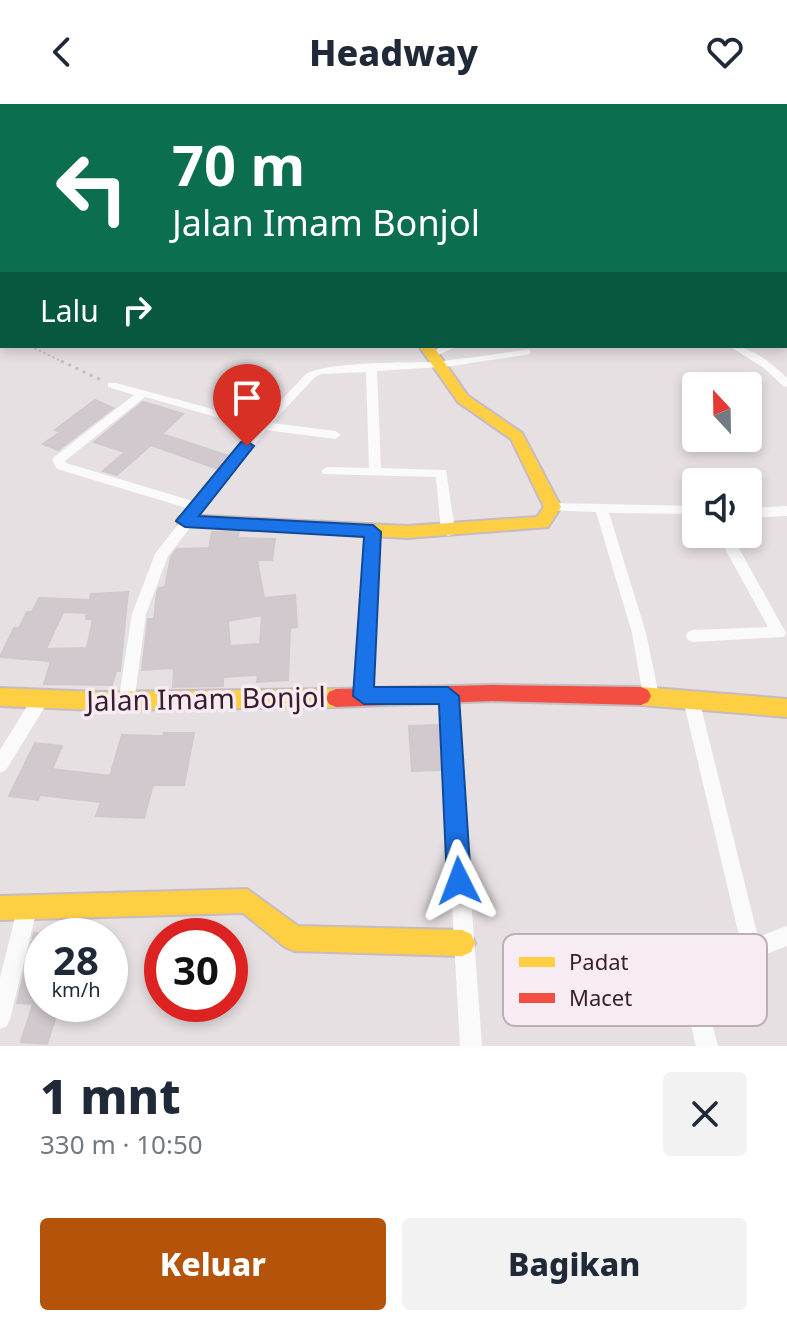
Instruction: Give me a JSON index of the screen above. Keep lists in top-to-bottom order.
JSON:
{
  "streets": {
    "main road": ["Jalan Imam Bonjol"]
  },
  "legend": ["Padat", "Macet"],
  "north": "top",
  "page": {
    "header": "Headway",
    "turn": ["70 m", "Jalan Imam Bonjol"],
    "then": "Lalu",
    "speed": "28 km/h",
    "limit": "30",
    "heading": ["1 mnt", "330 m · 10:50"],
    "buttons": ["Keluar", "Bagikan"]
  }
}
